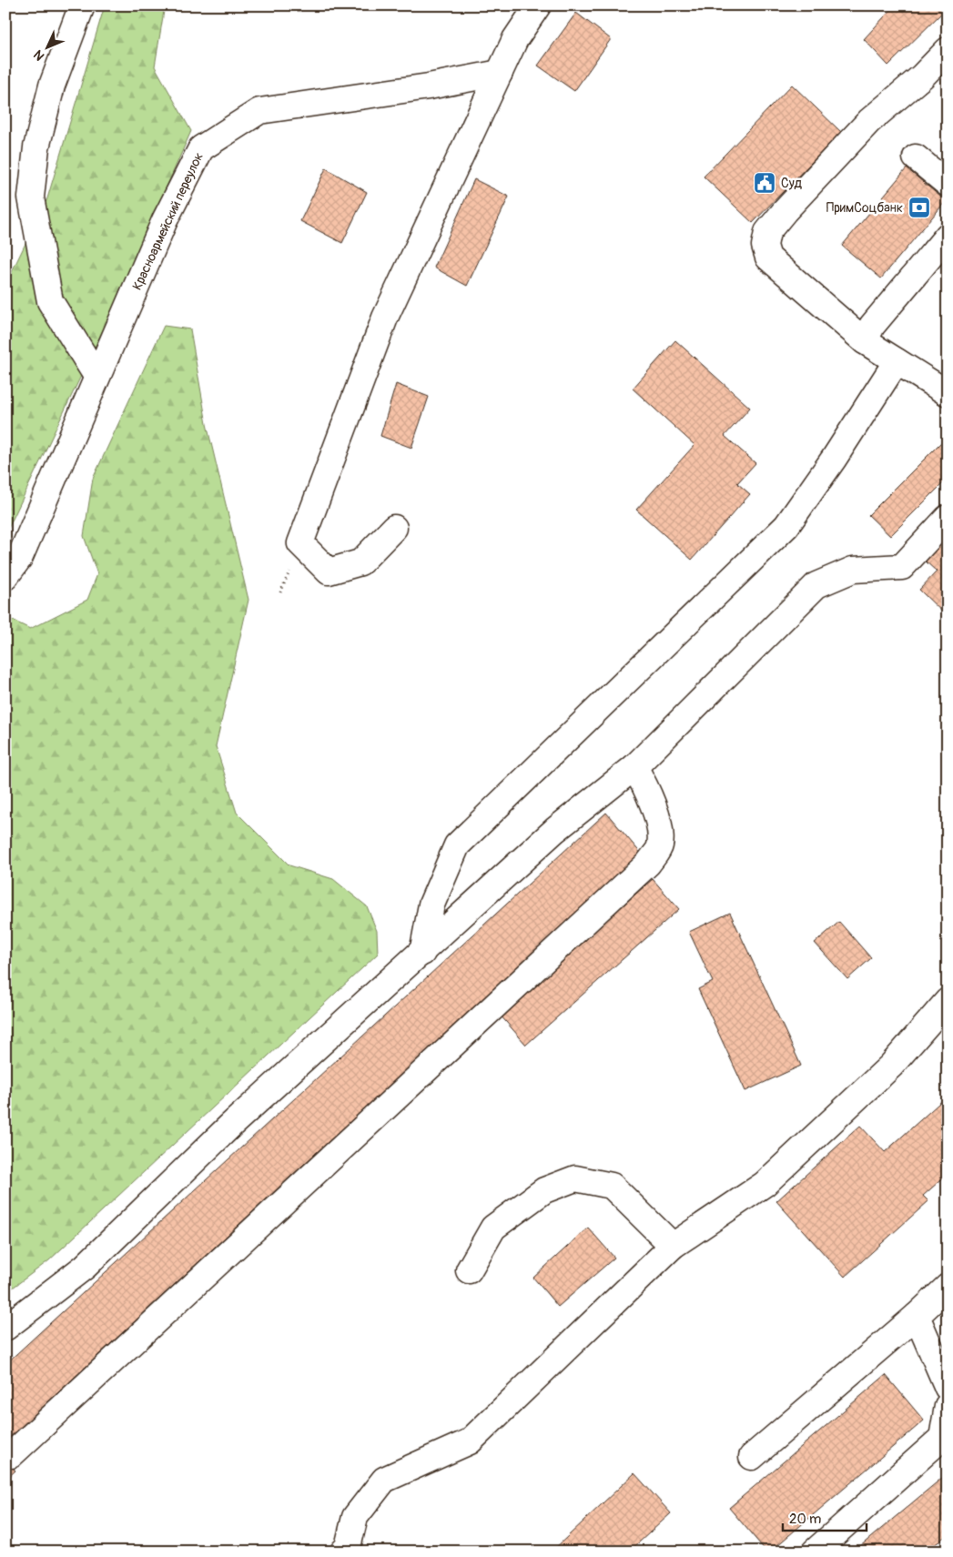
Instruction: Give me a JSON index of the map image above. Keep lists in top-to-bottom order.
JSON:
{
  "streets": {
    "street": ["Красноармейский переулок"]
  },
  "places": {
    "public building": ["Суд"],
    "bank": ["ПримСоцбанк"]
  },
  "scale_bar": "20 m",
  "north": "bottom left"
}
